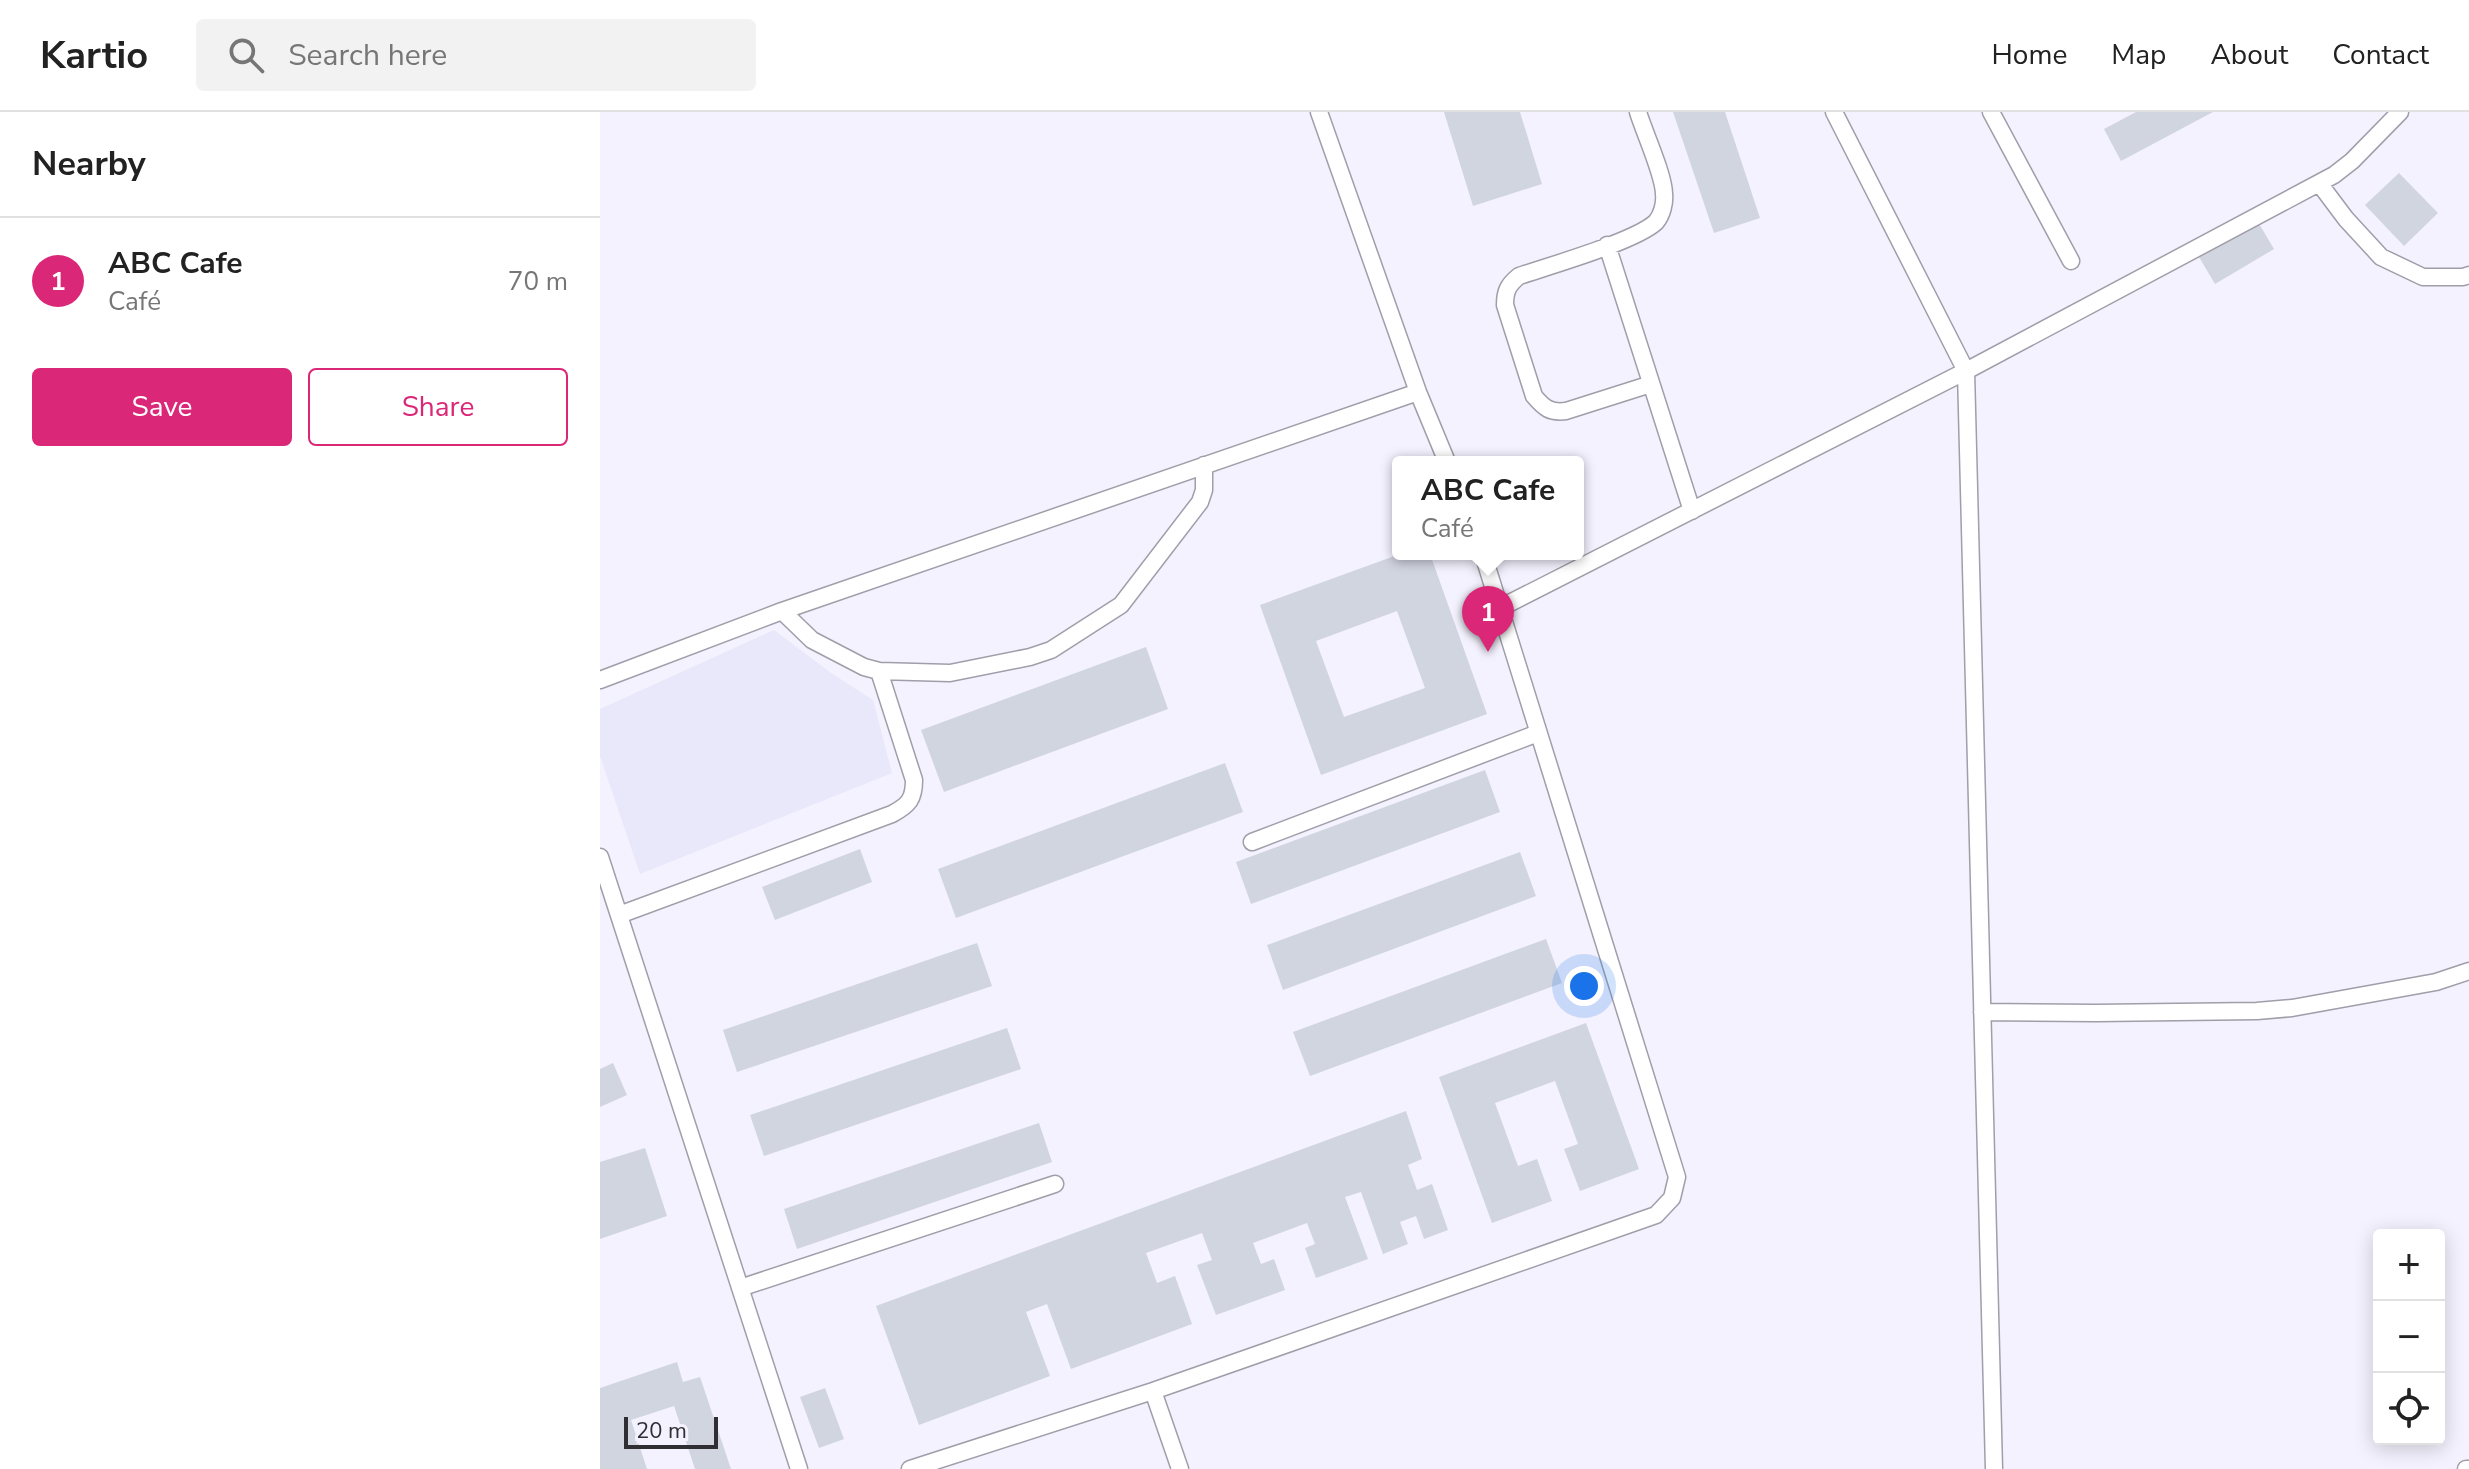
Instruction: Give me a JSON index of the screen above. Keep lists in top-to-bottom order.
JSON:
{
  "scale_bar": "20 m",
  "page": {
    "header": "Kartio",
    "search": "Search here",
    "nav": [
      "Home",
      "Map",
      "About",
      "Contact"
    ],
    "heading": "Nearby",
    "list": [
      {
        "mark": "1",
        "name": "ABC Cafe",
        "note": "Café",
        "value": "70 m"
      }
    ],
    "buttons": ["Save", "Share"],
    "popup": ["ABC Cafe", "Café"],
    "pins": "1",
    "map_buttons": ["+", "−"],
    "scale": "20 m"
  }
}
